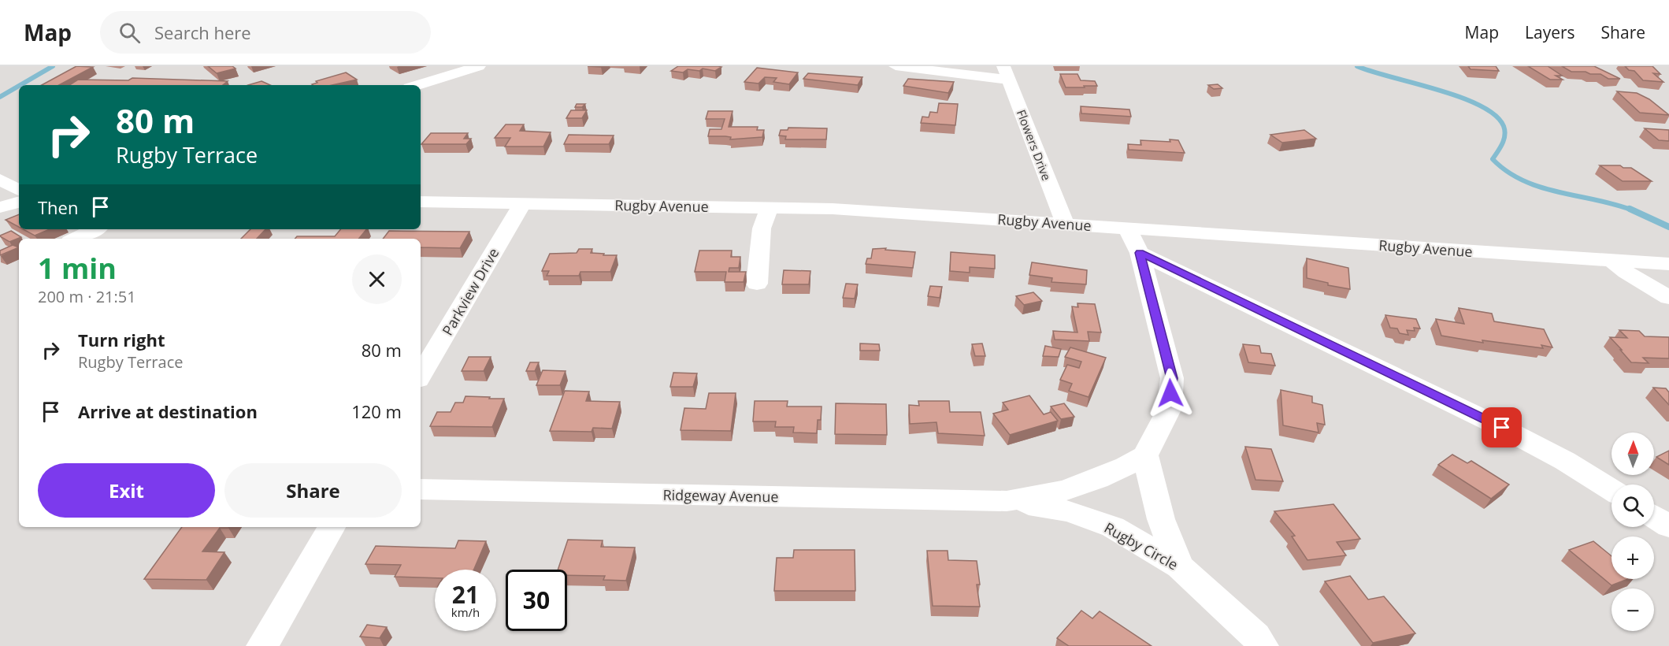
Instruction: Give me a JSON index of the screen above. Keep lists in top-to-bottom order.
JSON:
{
  "streets": {
    "street": [
      "Flowers Drive",
      "Rugby Avenue",
      "Parkview Drive",
      "Ridgeway Avenue",
      "Rugby Circle"
    ]
  },
  "crossings": [
    ["Flowers Drive", "Rugby Avenue"],
    ["Rugby Avenue", "Parkview Drive"],
    ["Ridgeway Avenue", "Rugby Circle"]
  ],
  "north": "top",
  "page": {
    "header": "Map",
    "search": "Search here",
    "nav": ["Map", "Layers", "Share"],
    "turn": ["80 m", "Rugby Terrace"],
    "then": "Then",
    "heading": ["1 min", "200 m · 21:51"],
    "list": [
      {
        "name": "Turn right",
        "note": "Rugby Terrace",
        "value": "80 m"
      },
      {
        "name": "Arrive at destination",
        "value": "120 m"
      }
    ],
    "map_buttons": ["+", "−"],
    "buttons": ["Exit", "Share"],
    "speed": "21 km/h",
    "limit": "30"
  }
}
